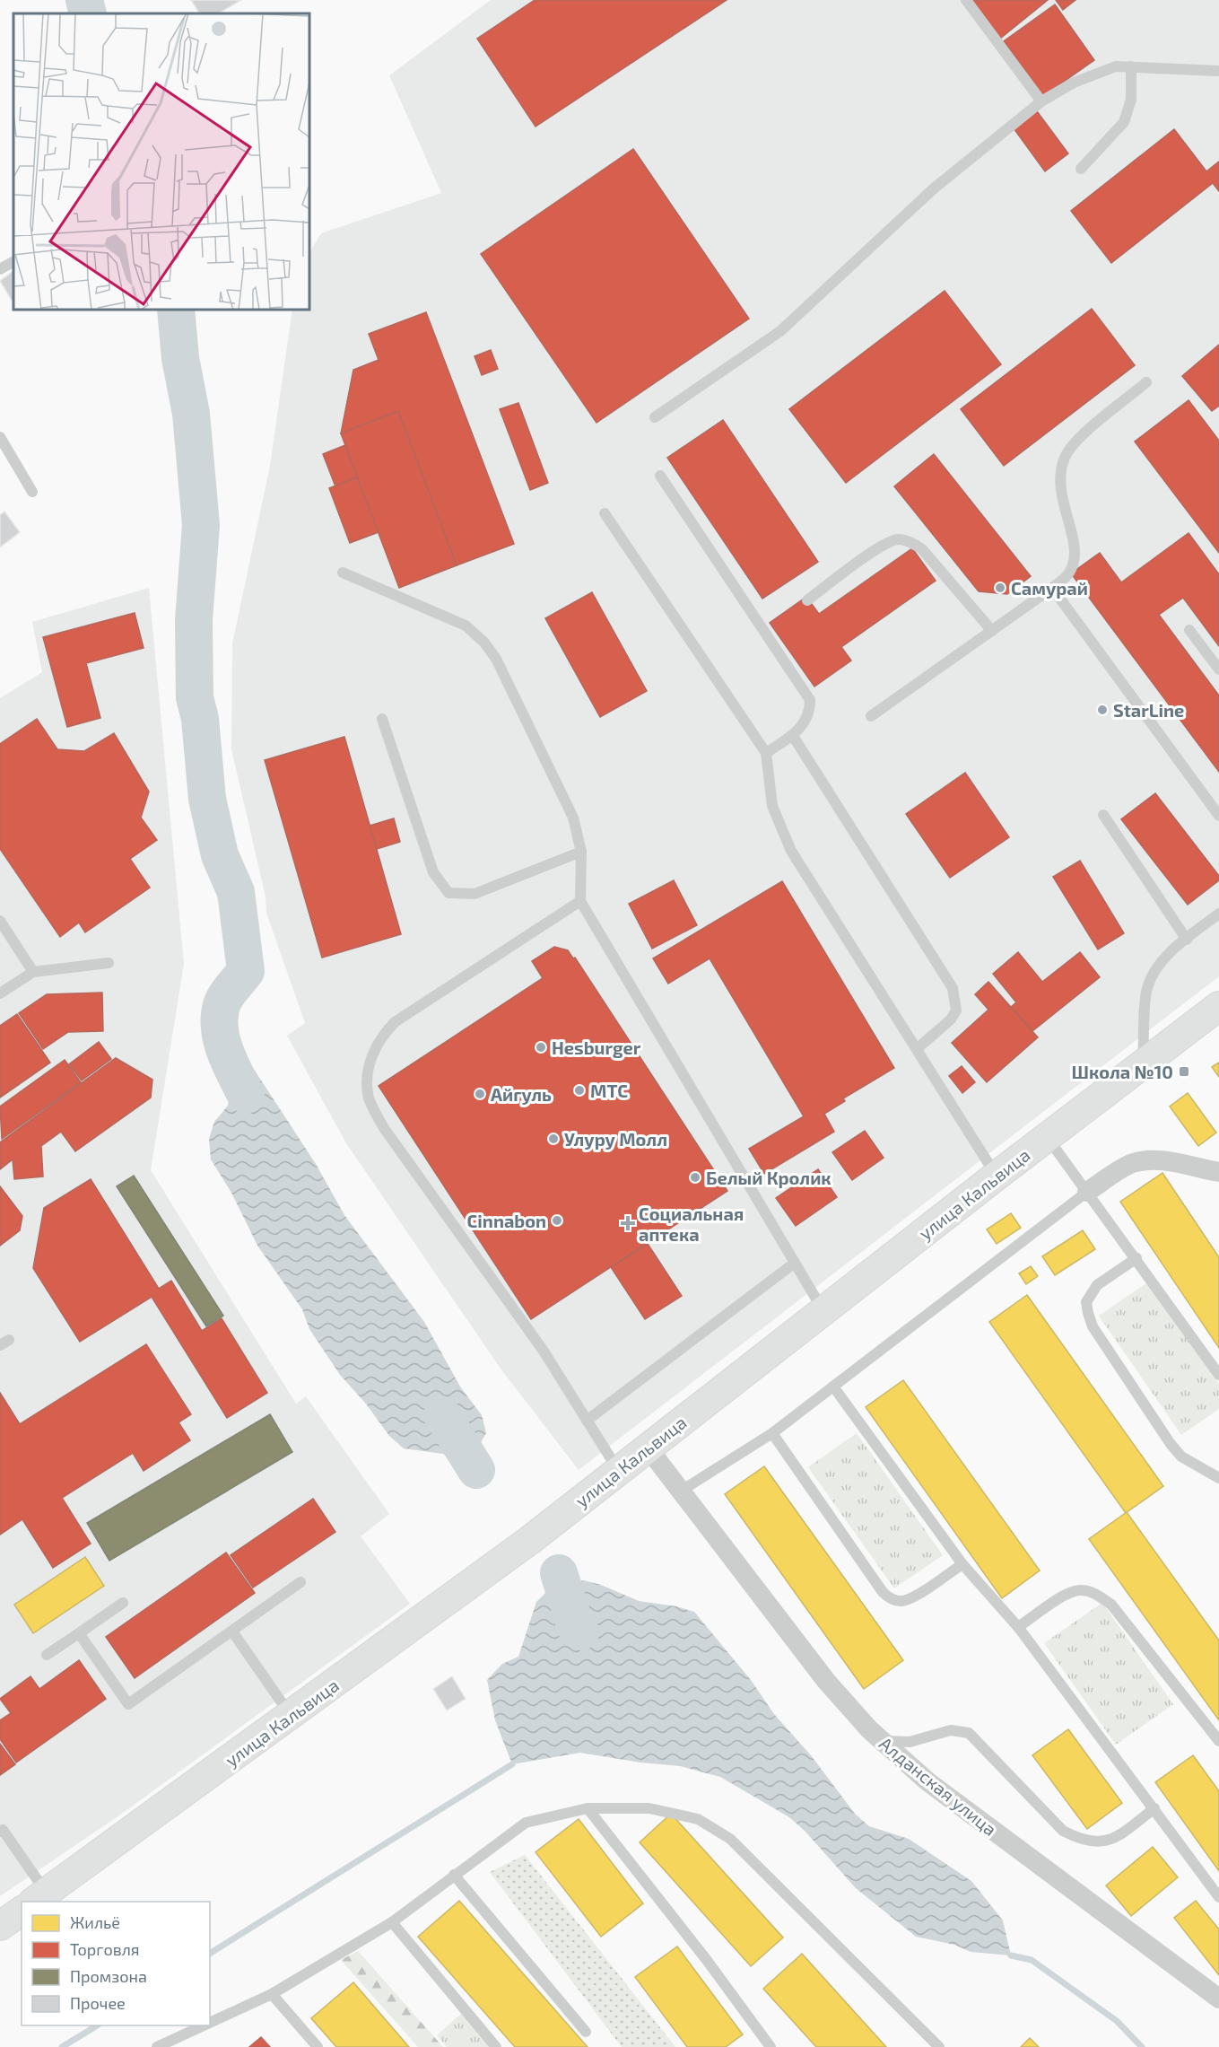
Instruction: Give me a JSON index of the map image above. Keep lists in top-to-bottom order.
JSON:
{
  "streets": {
    "street": ["улица Кальвица", "Алданская улица"]
  },
  "crossings": [
    ["улица Кальвица", "Алданская улица"]
  ],
  "places": {
    "other": [
      "Самурай",
      "StarLine",
      "Hesburger",
      "МТС",
      "Айгуль",
      "Улуру Молл",
      "Белый Кролик",
      "Cinnabon"
    ],
    "transit": ["Школа №10"],
    "health": ["Социальная аптека"]
  },
  "legend": [
    "Жильё",
    "Торговля",
    "Промзона",
    "Прочее"
  ]
}
